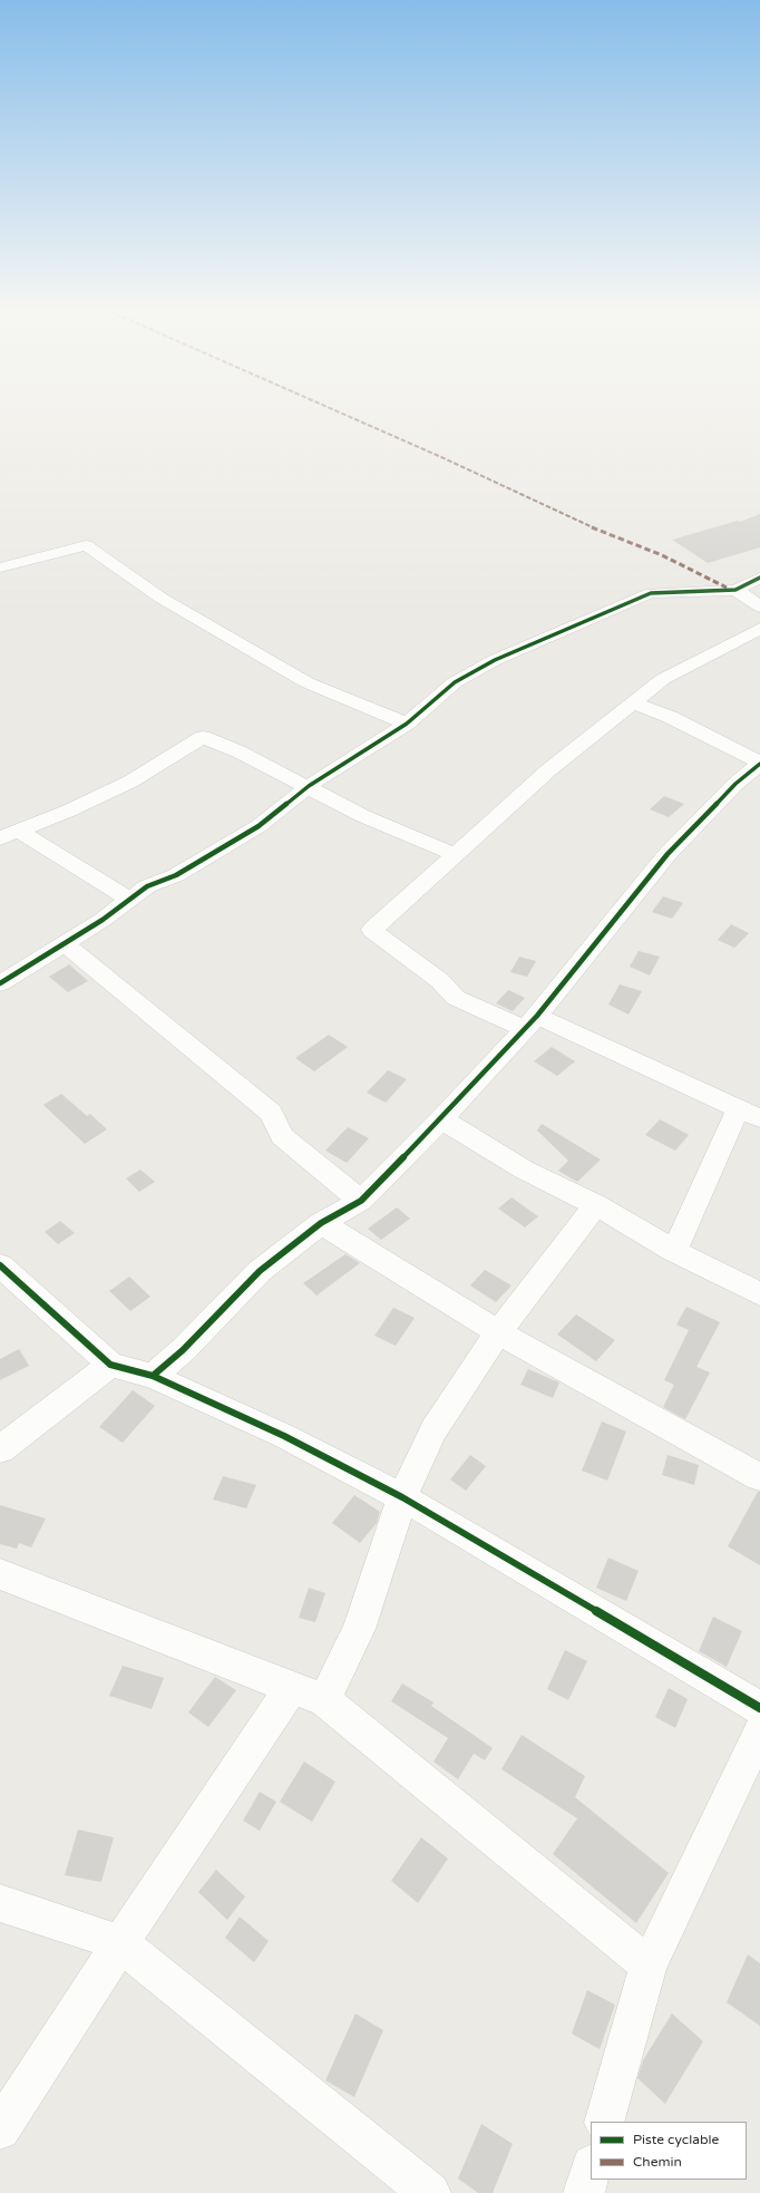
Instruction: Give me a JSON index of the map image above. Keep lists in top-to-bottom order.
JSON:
{
  "legend": ["Piste cyclable", "Chemin"]
}
